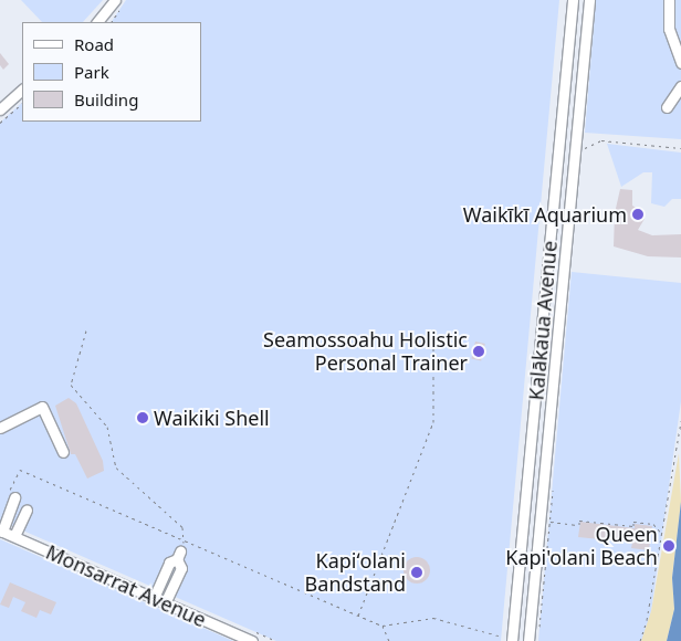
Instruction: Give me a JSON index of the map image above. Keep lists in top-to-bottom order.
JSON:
{
  "streets": {
    "street": ["Kalākaua Avenue", "Monsarrat Avenue"]
  },
  "places": [
    "Waikīkī Aquarium",
    "Seamossoahu Holistic Personal Trainer",
    "Waikiki Shell",
    "Queen Kapi'olani Beach",
    "Kapiʻolani Bandstand"
  ],
  "legend": ["Road", "Park", "Building"]
}
